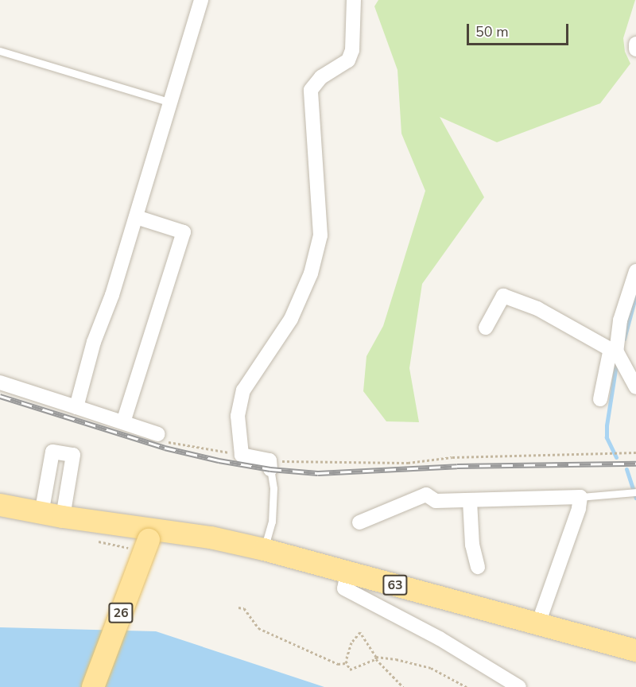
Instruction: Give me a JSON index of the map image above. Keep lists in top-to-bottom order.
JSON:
{
  "streets": {
    "main road": ["63", "26"]
  },
  "crossings": [
    ["63", "26"]
  ],
  "scale_bar": "50 m"
}
